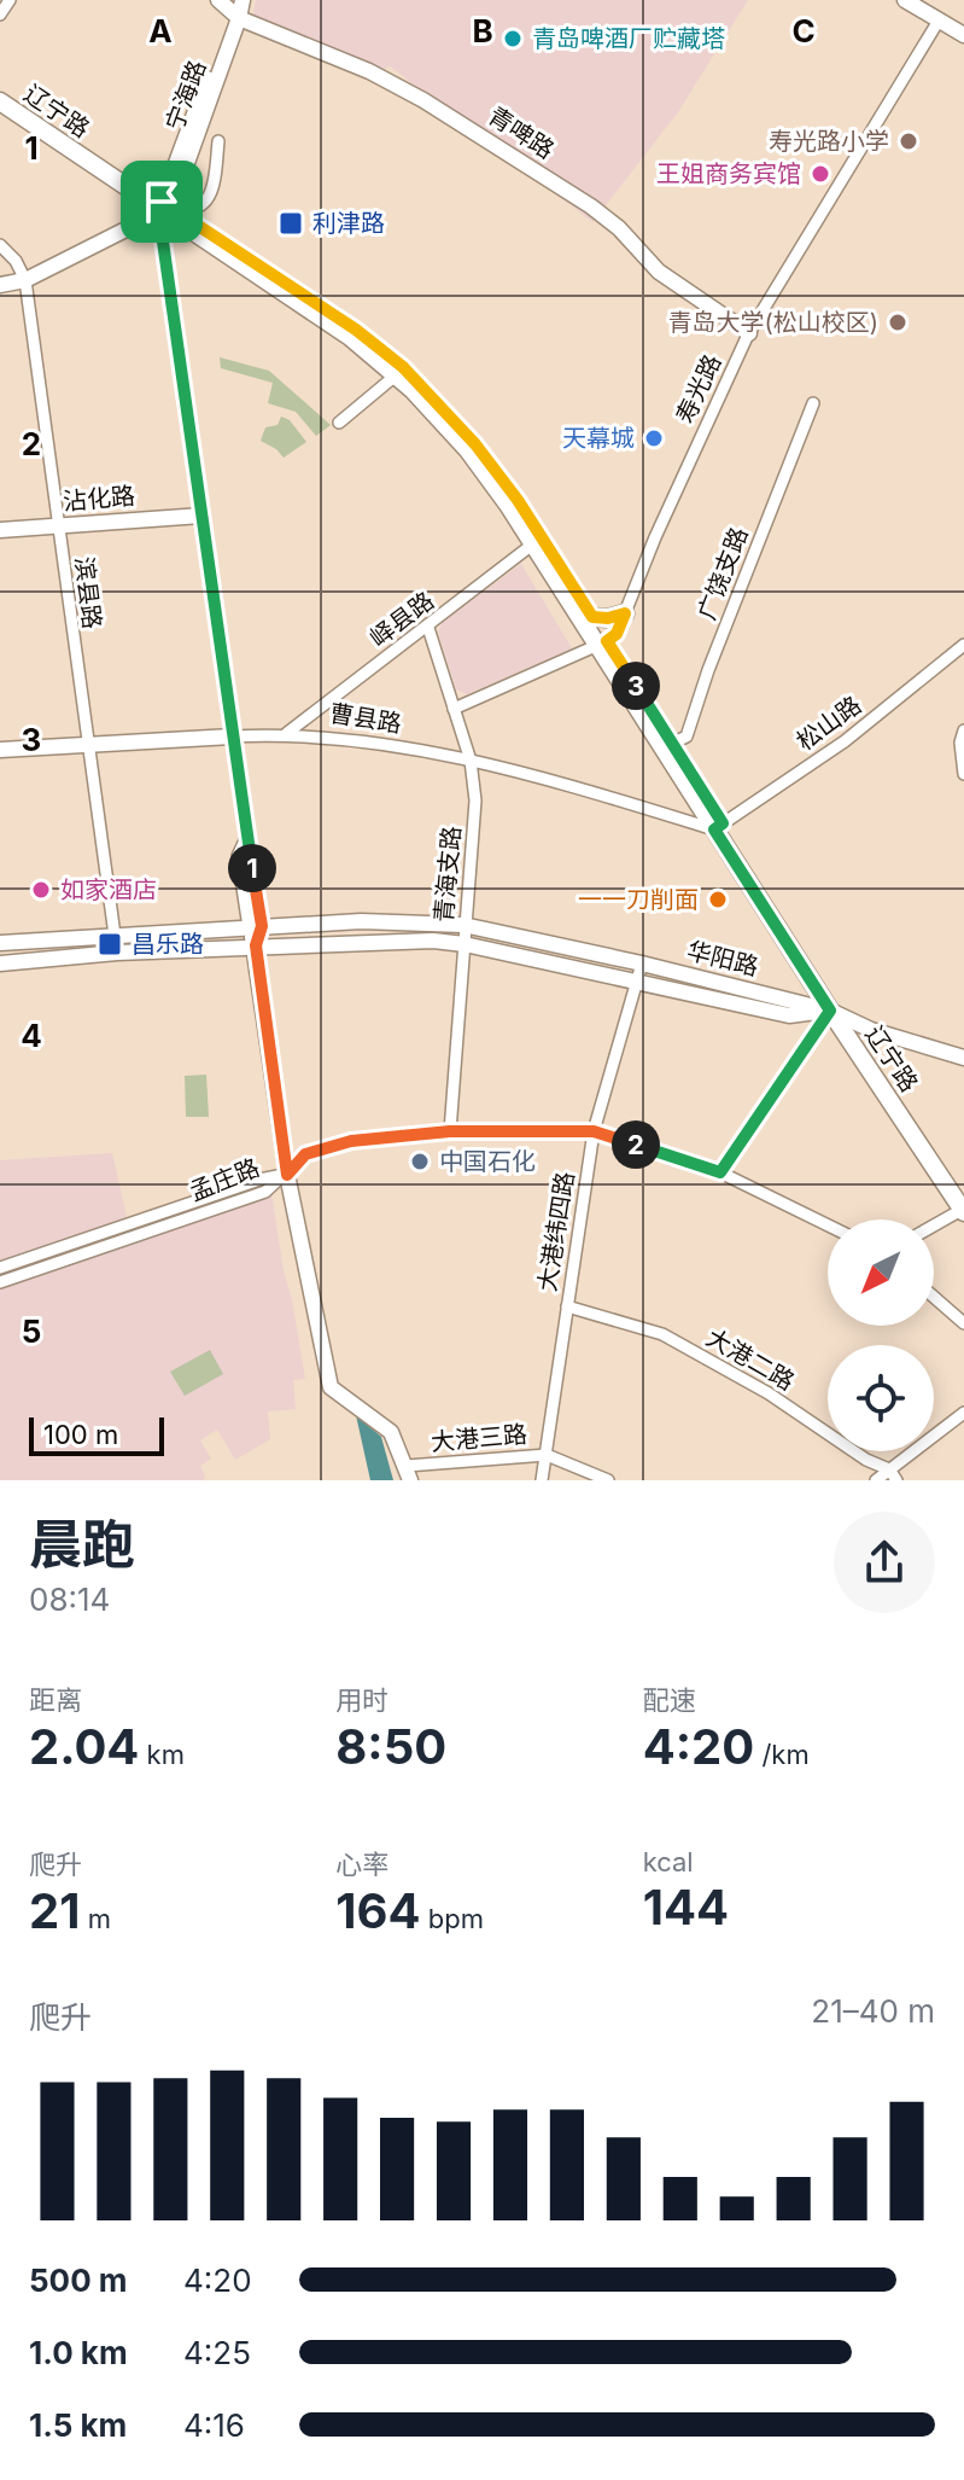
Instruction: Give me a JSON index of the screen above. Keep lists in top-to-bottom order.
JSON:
{
  "streets": {
    "main road": ["辽宁路"],
    "street": [
      "宁海路",
      "青啤路",
      "寿光路",
      "沾化路",
      "广饶支路",
      "滨县路",
      "峄县路",
      "曹县路",
      "松山路",
      "青海支路",
      "华阳路",
      "孟庄路",
      "大港纬四路",
      "大港二路",
      "大港三路"
    ]
  },
  "crossings": [
    ["宁海路", "辽宁路"],
    ["宁海路", "青啤路"],
    ["辽宁路", "寿光路"],
    ["辽宁路", "广饶支路"],
    ["辽宁路", "峄县路"],
    ["辽宁路", "曹县路"],
    ["辽宁路", "松山路"],
    ["辽宁路", "华阳路"],
    ["青啤路", "寿光路"],
    ["沾化路", "滨县路"],
    ["滨县路", "曹县路"],
    ["滨县路", "华阳路"],
    ["峄县路", "曹县路"],
    ["峄县路", "青海支路"],
    ["曹县路", "松山路"],
    ["曹县路", "青海支路"],
    ["青海支路", "华阳路"],
    ["华阳路", "大港纬四路"],
    ["大港纬四路", "大港二路"],
    ["大港纬四路", "大港三路"]
  ],
  "places": {
    "other": [
      "青岛啤酒厂贮藏塔",
      "寿光路小学",
      "王姐商务宾馆",
      "青岛大学(松山校区)",
      "天幕城",
      "如家酒店",
      "一一刀削面",
      "中国石化"
    ],
    "transit": ["利津路", "昌乐路"]
  },
  "scale_bar": "100 m",
  "north": "bottom left",
  "page": {
    "pins": ["3", "1", "2"],
    "scale": "100 m",
    "heading": ["晨跑", "08:14"],
    "stats": [
      ["距离", "2.04 km"],
      ["用时", "8:50"],
      ["配速", "4:20 /km"],
      ["爬升", "21 m"],
      ["心率", "164 bpm"],
      ["kcal", "144"]
    ],
    "chart": ["爬升", "21–40 m"],
    "list": [
      {
        "name": "500 m",
        "note": "4:20"
      },
      {
        "name": "1.0 km",
        "note": "4:25"
      },
      {
        "name": "1.5 km",
        "note": "4:16"
      }
    ]
  },
  "grid": {
    "columns": ["A", "B", "C"],
    "rows": [
      "1",
      "2",
      "3",
      "4",
      "5"
    ]
  }
}
